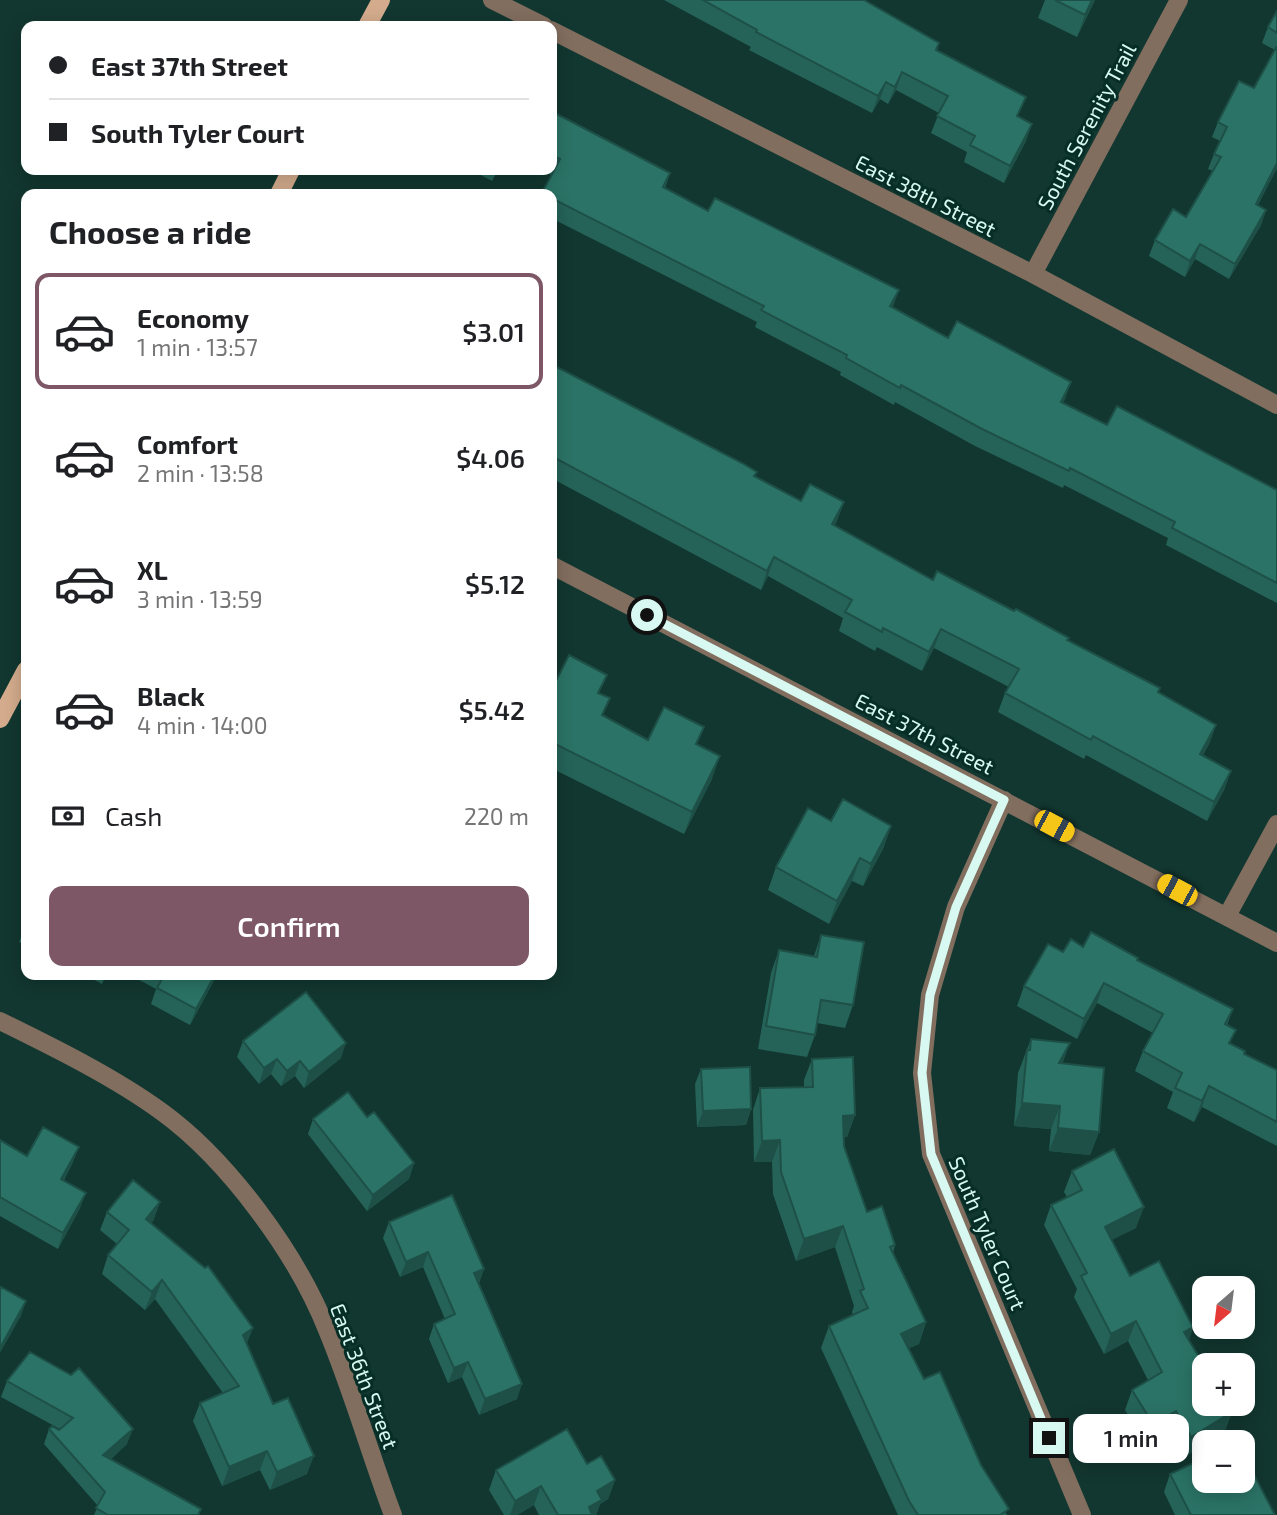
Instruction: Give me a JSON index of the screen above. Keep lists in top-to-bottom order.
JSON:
{
  "streets": {
    "street": [
      "South Serenity Trail",
      "East 38th Street",
      "East 37th Street",
      "South Tyler Court",
      "East 36th Street"
    ]
  },
  "crossings": [
    ["South Serenity Trail", "East 38th Street"],
    ["East 37th Street", "South Tyler Court"]
  ],
  "north": "bottom left",
  "page": {
    "banner": ["East 37th Street", "South Tyler Court"],
    "heading": "Choose a ride",
    "list": [
      {
        "name": "Economy",
        "note": "1 min · 13:57",
        "value": "$3.01"
      },
      {
        "name": "Comfort",
        "note": "2 min · 13:58",
        "value": "$4.06"
      },
      {
        "name": "XL",
        "note": "3 min · 13:59",
        "value": "$5.12"
      },
      {
        "name": "Black",
        "note": "4 min · 14:00",
        "value": "$5.42"
      }
    ],
    "pay": ["Cash", "220 m"],
    "buttons": "Confirm",
    "map_buttons": ["+", "−"],
    "bubble": "1 min"
  }
}
